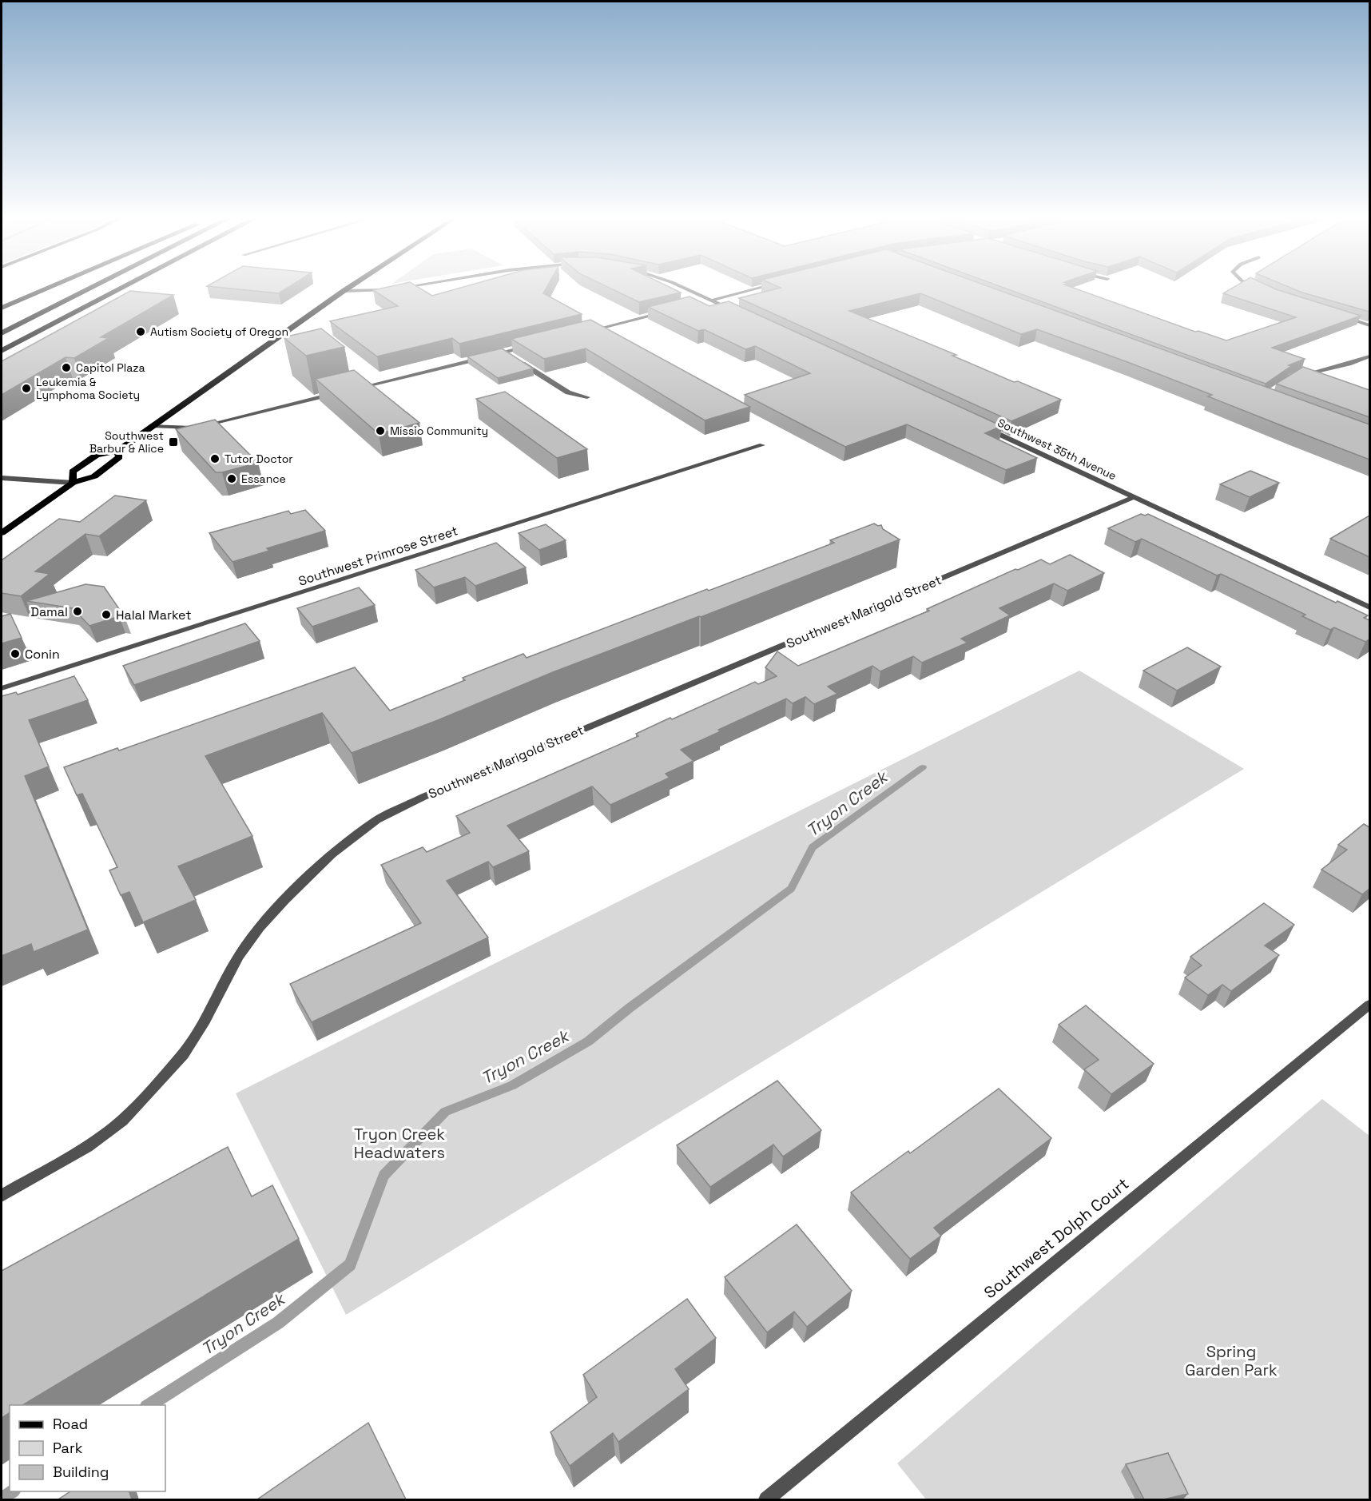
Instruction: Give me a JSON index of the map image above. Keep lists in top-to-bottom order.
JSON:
{
  "streets": {
    "street": [
      "Southwest 35th Avenue",
      "Southwest Primrose Street",
      "Southwest Marigold Street",
      "Southwest Dolph Court"
    ]
  },
  "crossings": [
    ["Southwest 35th Avenue", "Southwest Marigold Street"]
  ],
  "water": ["Tryon Creek"],
  "parks": ["Tryon Creek Headwaters", "Spring Garden Park"],
  "places": {
    "other": [
      "Autism Society of Oregon",
      "Capitol Plaza",
      "Leukemia & Lymphoma Society",
      "Missio Community",
      "Tutor Doctor",
      "Essance",
      "Damal",
      "Halal Market",
      "Conin"
    ],
    "transit": ["Southwest Barbur & Alice"]
  },
  "legend": ["Road", "Park", "Building"]
}
